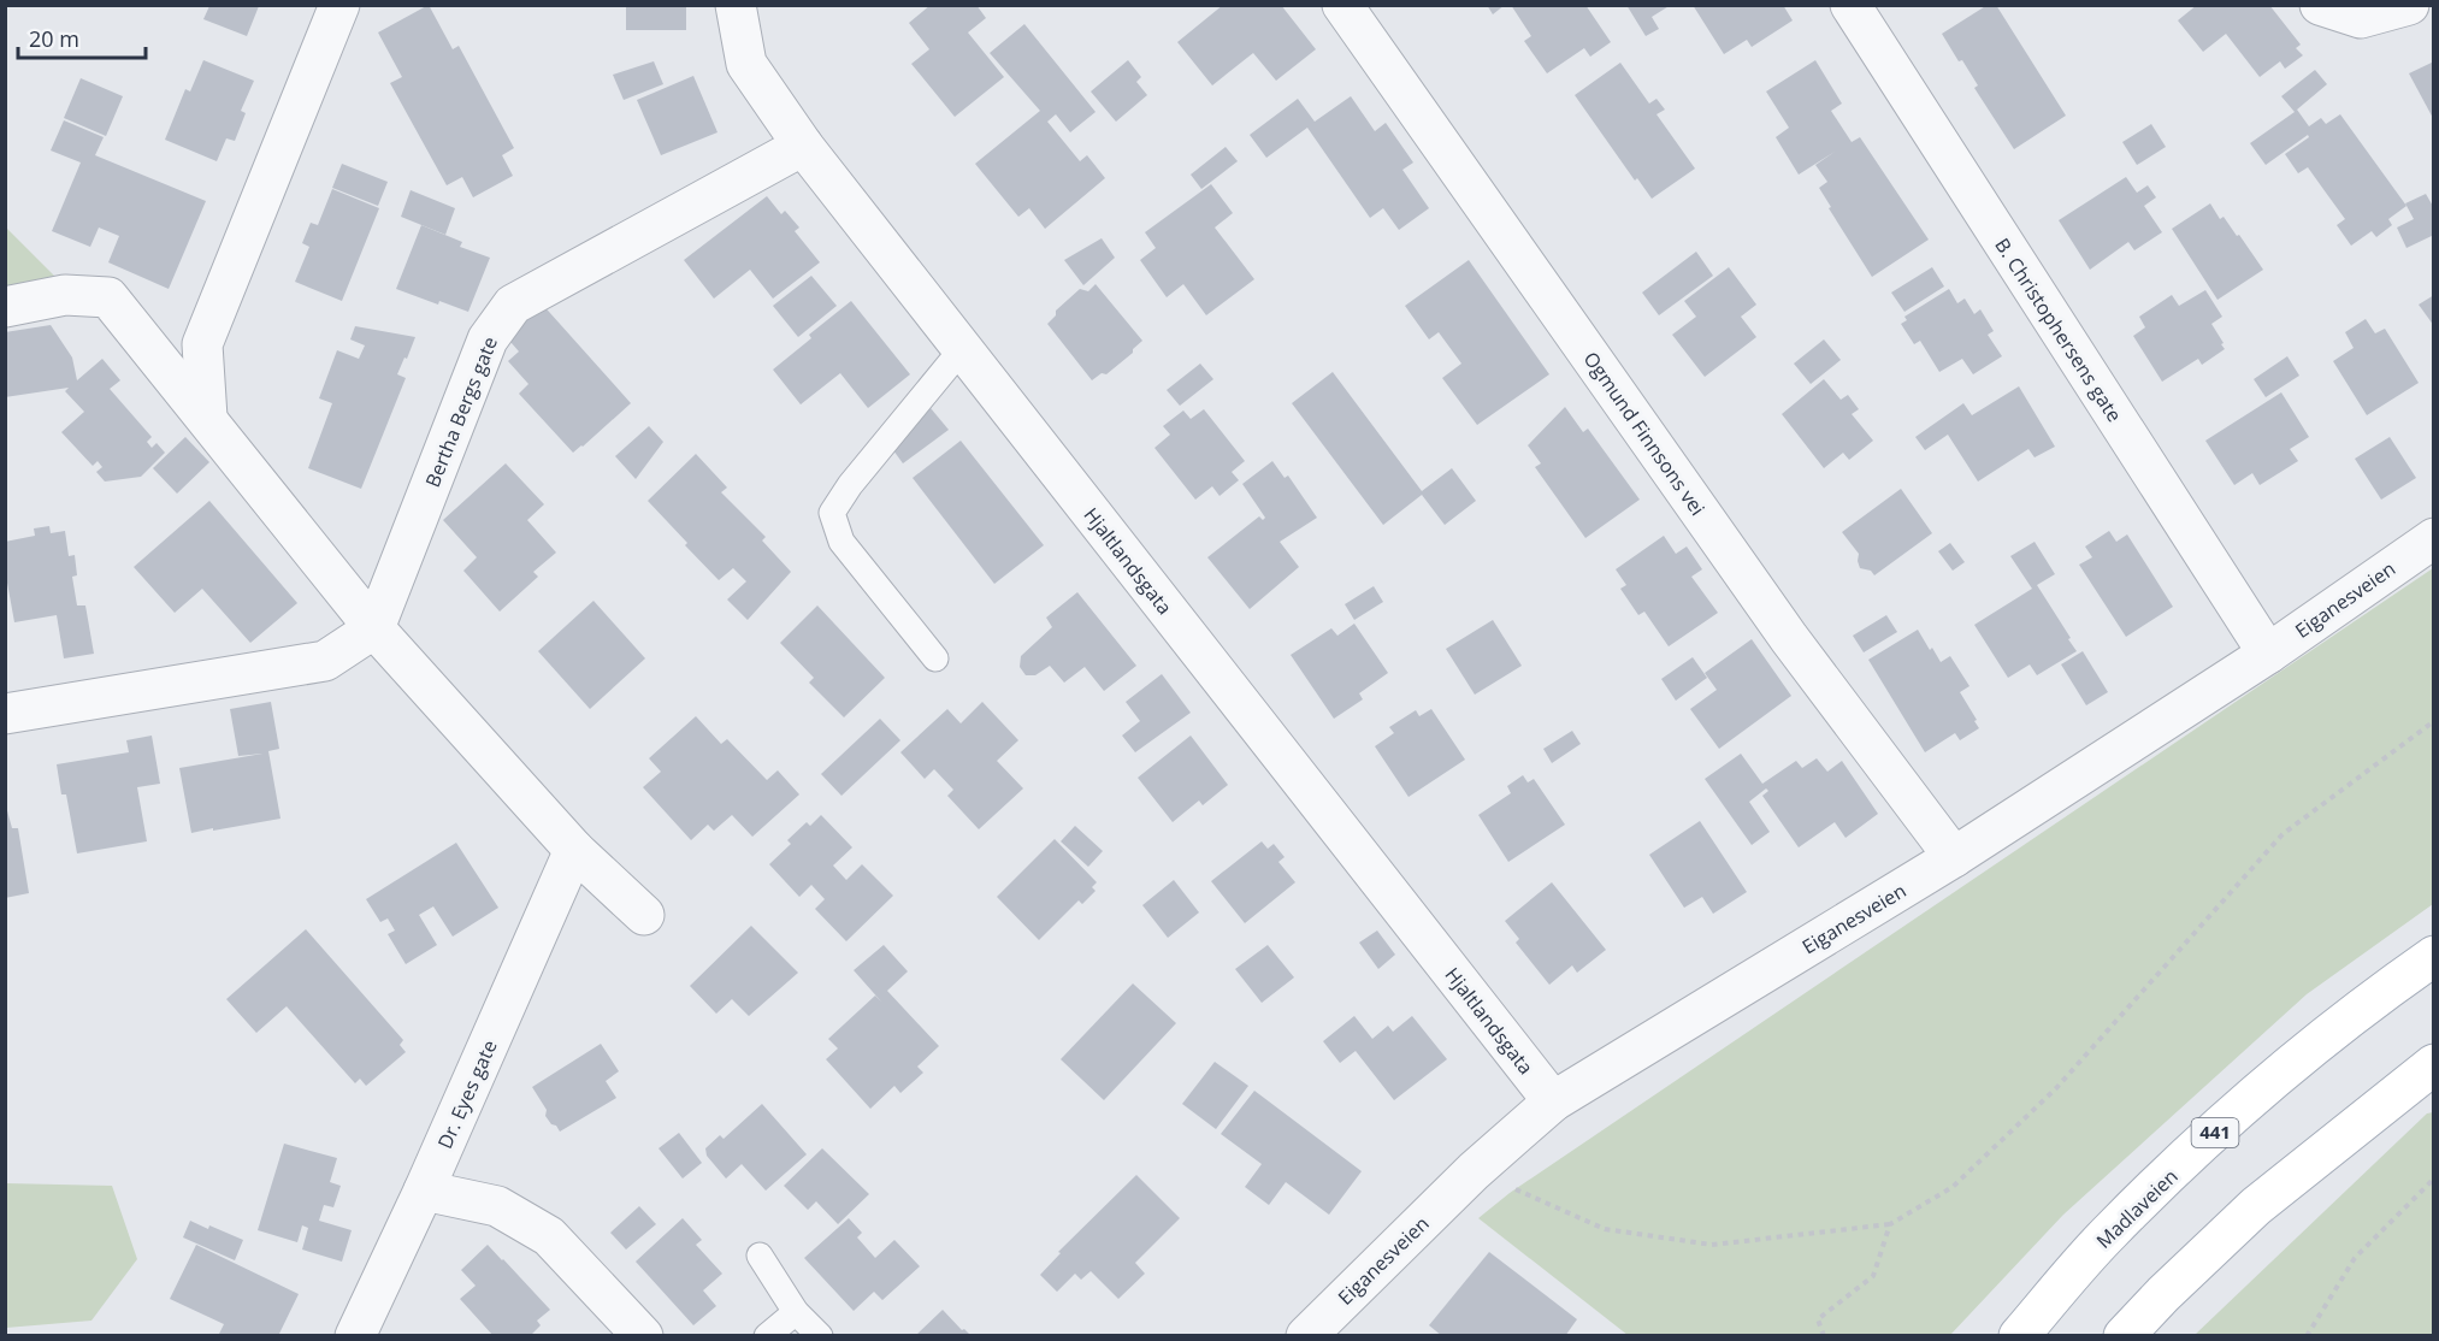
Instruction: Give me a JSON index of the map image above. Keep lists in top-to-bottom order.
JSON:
{
  "streets": {
    "main road": ["441", "Madlaveien"],
    "street": [
      "B. Christophersens gate",
      "Bertha Bergs gate",
      "Ogmund Finnsons vei",
      "Hjaltlandsgata",
      "Eiganesveien",
      "Dr. Eyes gate"
    ]
  },
  "crossings": [
    ["B. Christophersens gate", "Eiganesveien"],
    ["Bertha Bergs gate", "Hjaltlandsgata"],
    ["Ogmund Finnsons vei", "Eiganesveien"],
    ["Hjaltlandsgata", "Eiganesveien"]
  ],
  "scale_bar": "20 m"
}
